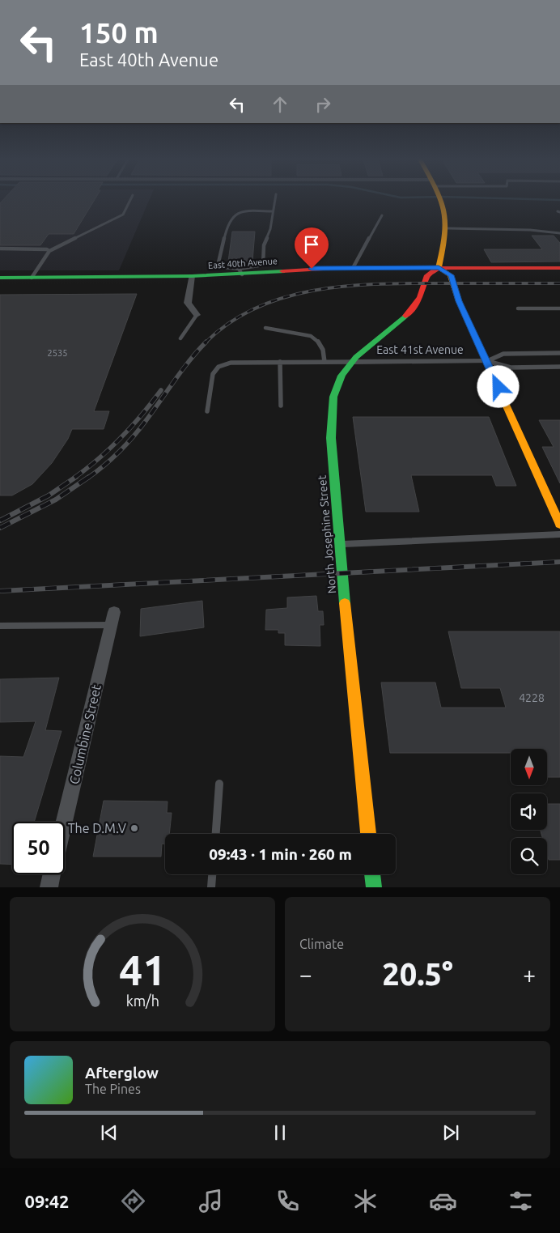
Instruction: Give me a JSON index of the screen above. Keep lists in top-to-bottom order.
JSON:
{
  "streets": {
    "main road": ["East 40th Avenue", "North Josephine Street"],
    "street": ["East 41st Avenue", "Columbine Street"]
  },
  "crossings": [
    ["East 40th Avenue", "North Josephine Street"],
    ["East 41st Avenue", "North Josephine Street"]
  ],
  "places": ["The D.M.V"],
  "house_numbers": ["2535", "4228"],
  "north": "bottom",
  "page": {
    "turn": ["150 m", "East 40th Avenue"],
    "limit": "50",
    "trip": "09:43 · 1 min · 260 m",
    "tile": "Climate",
    "heat": ["−", "20.5°", "+"],
    "song": ["Afterglow", "The Pines"],
    "tabs": "09:42",
    "gauge": ["41", "km/h"]
  }
}
